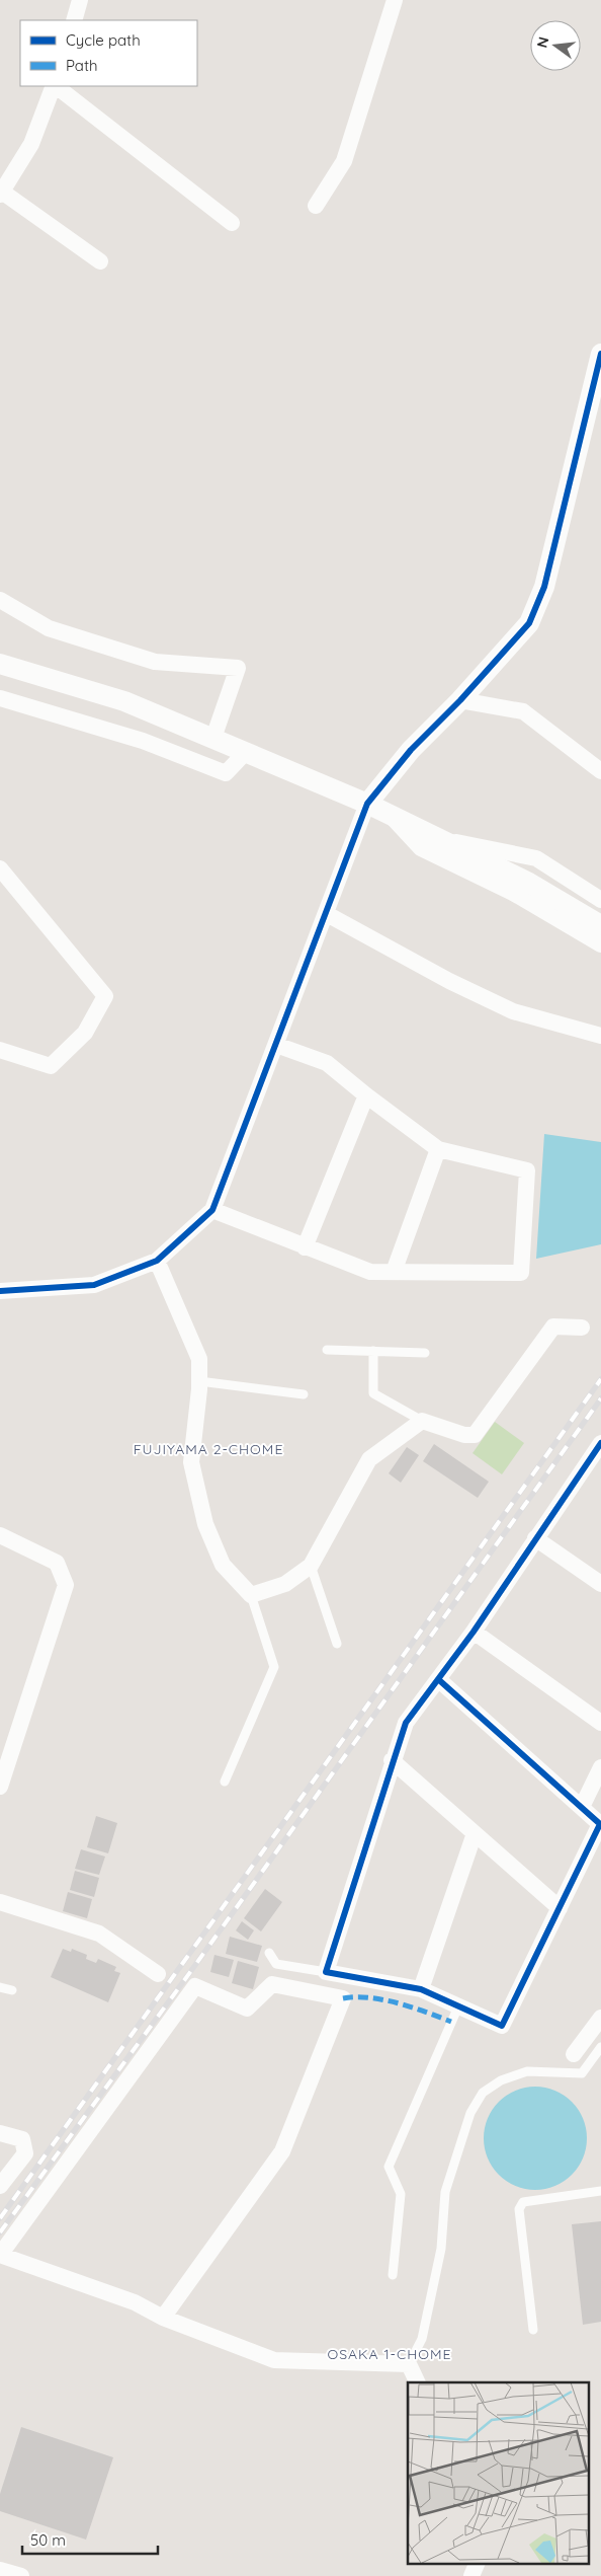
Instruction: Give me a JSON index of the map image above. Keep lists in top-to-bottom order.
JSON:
{
  "districts": ["FUJIYAMA 2-CHOME", "OSAKA 1-CHOME"],
  "legend": ["Cycle path", "Path"],
  "scale_bar": "50 m",
  "north": "left"
}
